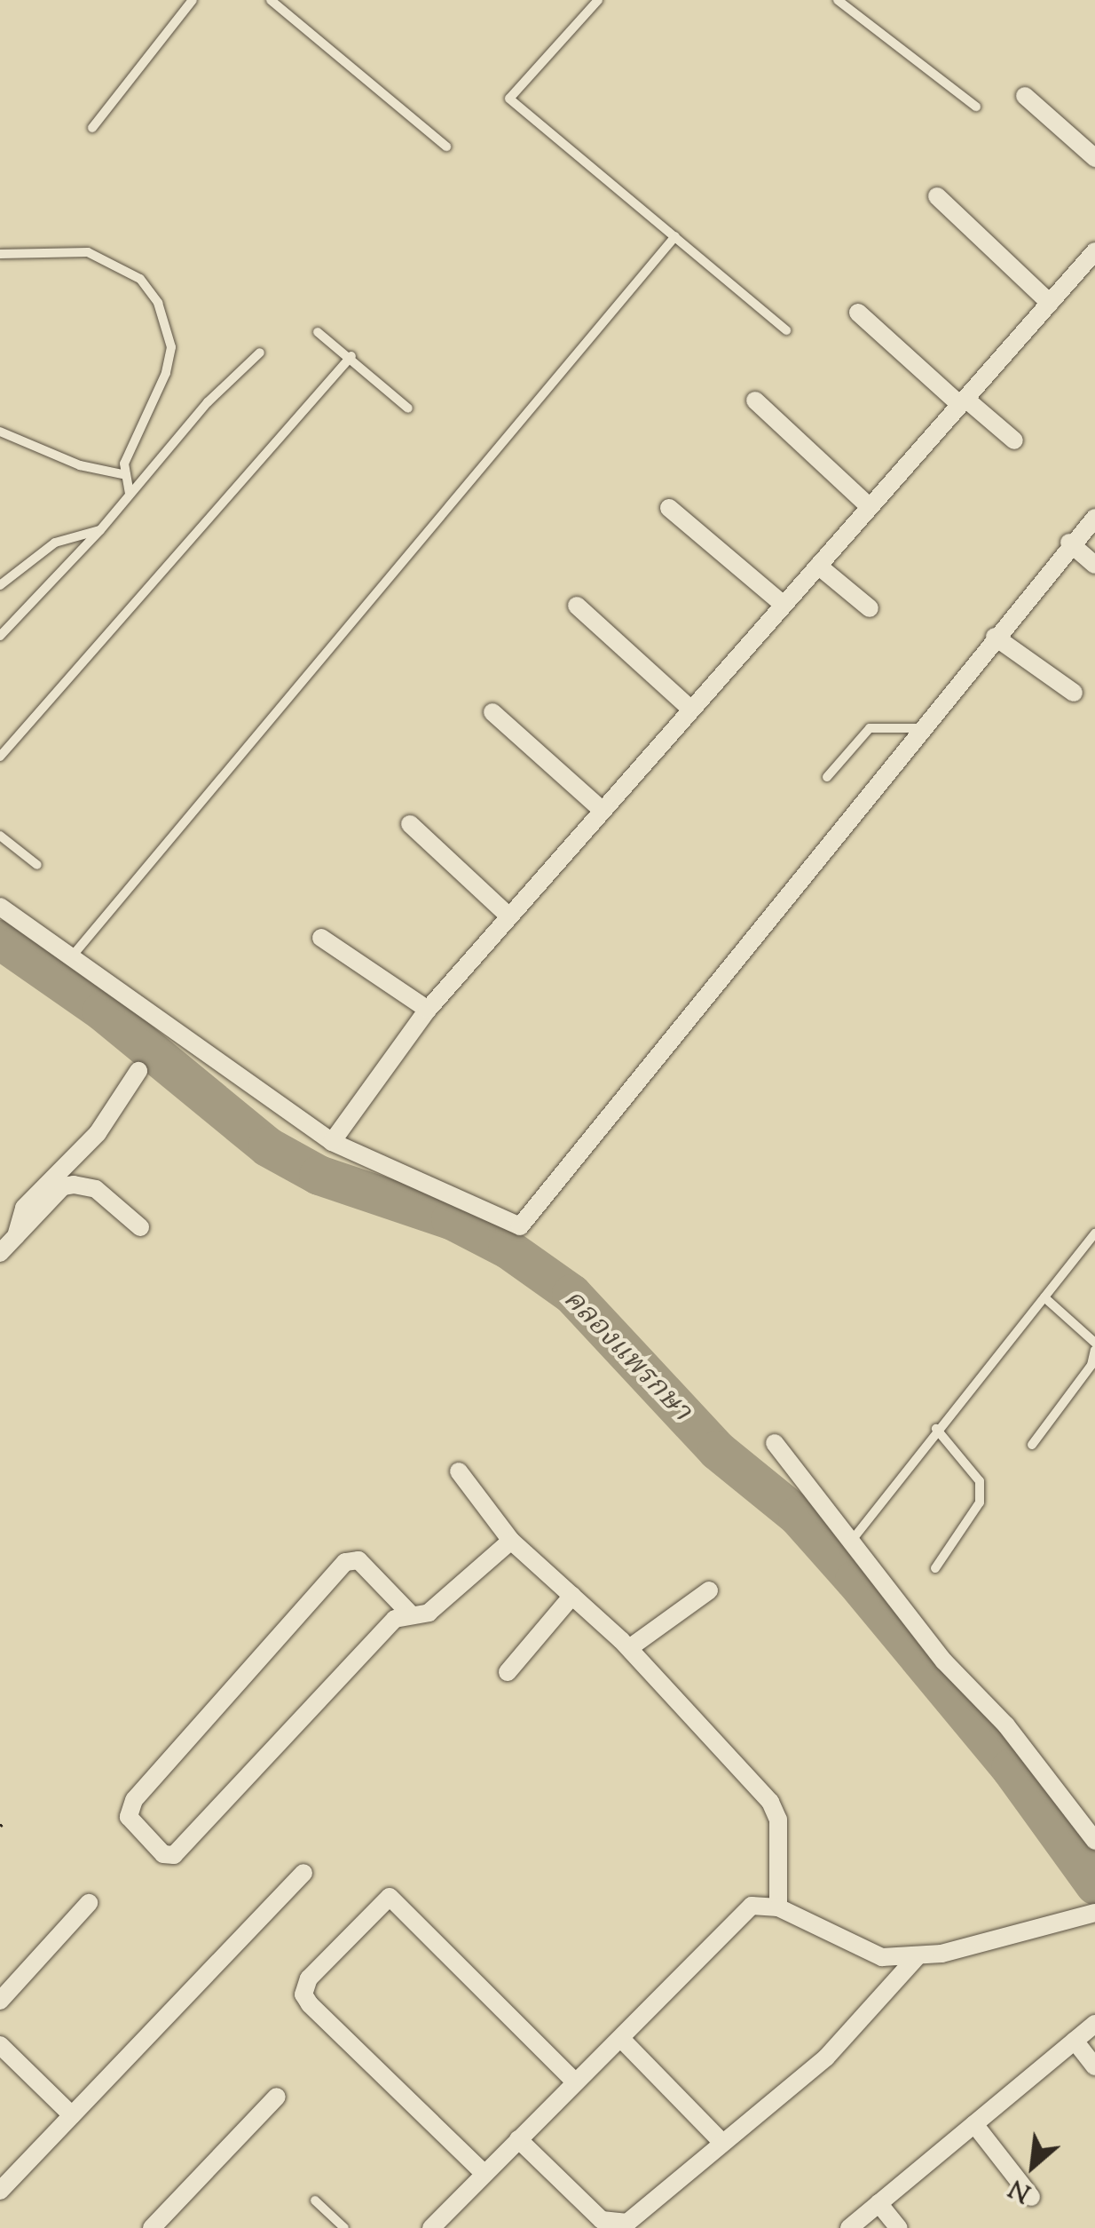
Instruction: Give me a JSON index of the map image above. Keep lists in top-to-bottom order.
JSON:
{
  "water": ["คลองแพรกษา"],
  "north": "bottom left"
}
